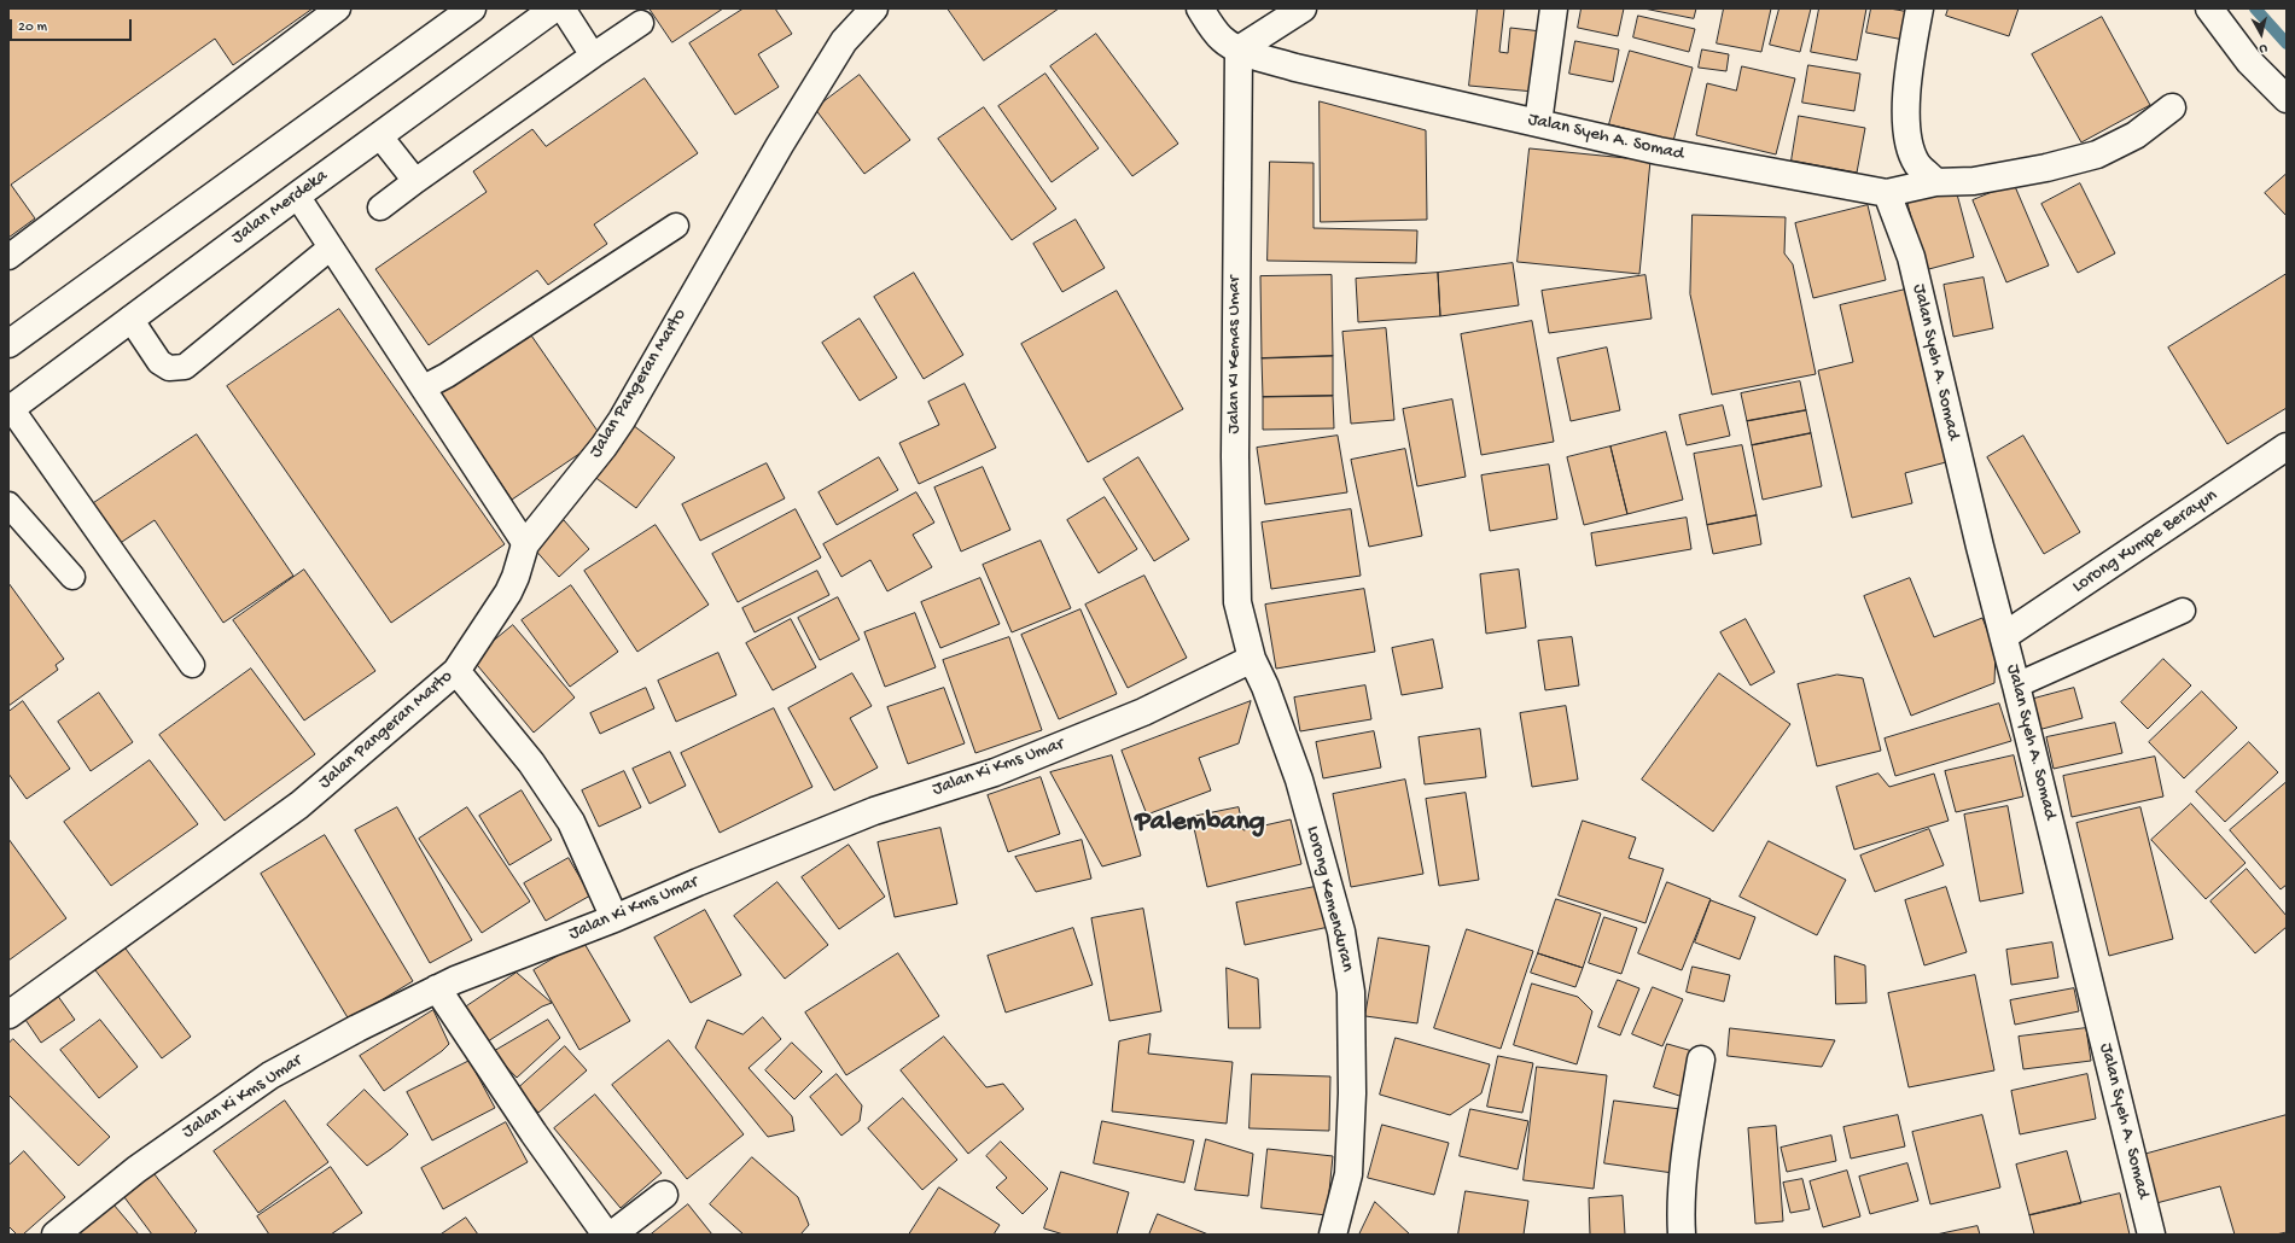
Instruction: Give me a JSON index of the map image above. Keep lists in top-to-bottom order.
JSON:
{
  "streets": {
    "street": [
      "Jalan Syeh A. Somad",
      "Jalan Merdeka",
      "Jalan KI Kemas Umar",
      "Jalan Pangeran Marto",
      "Lorong Kumpe Berayun",
      "Jalan Ki Kms Umar",
      "Lorong Kemenduran"
    ]
  },
  "crossings": [
    ["Jalan Syeh A. Somad", "Jalan KI Kemas Umar"],
    ["Jalan Syeh A. Somad", "Lorong Kumpe Berayun"],
    ["Jalan KI Kemas Umar", "Jalan Ki Kms Umar"],
    ["Jalan KI Kemas Umar", "Lorong Kemenduran"],
    ["Jalan Ki Kms Umar", "Lorong Kemenduran"]
  ],
  "districts": ["Palembang"],
  "scale_bar": "20 m",
  "north": "bottom"
}
